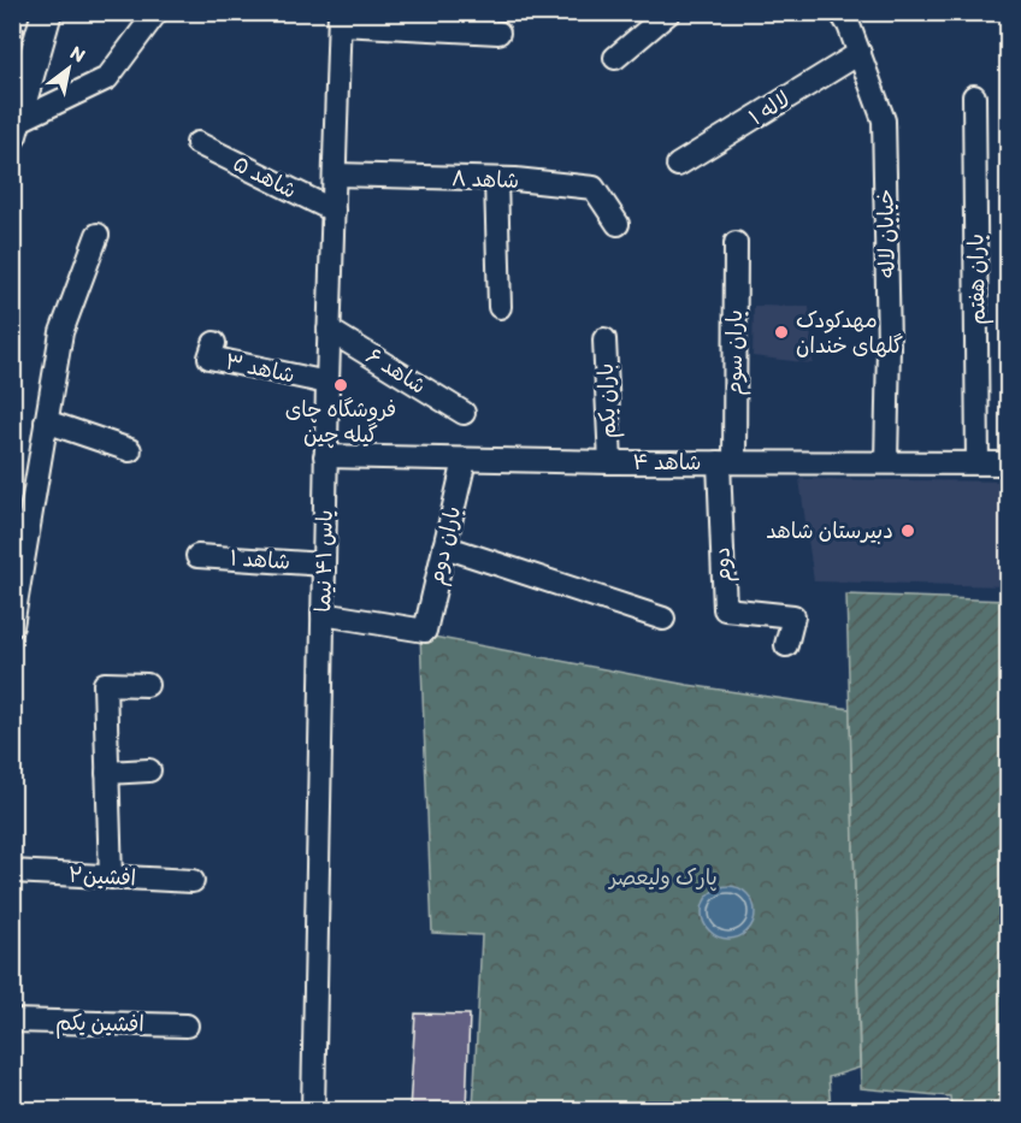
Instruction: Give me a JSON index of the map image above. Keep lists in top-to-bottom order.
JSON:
{
  "streets": {
    "street": [
      "لاله ۱",
      "شاهد ۵",
      "شاهد ۸",
      "خیابان لاله",
      "باران هفتم",
      "باران سوم",
      "شاهد ۳",
      "شاهد ۶",
      "باران یکم",
      "شاهد ۴",
      "باران دوم",
      "شاهد ۱",
      "یاس ۴۱ نیما",
      "دوم",
      "افشین۲",
      "افشین یکم"
    ]
  },
  "crossings": [
    ["لاله ۱", "خیابان لاله"],
    ["شاهد ۵", "یاس ۴۱ نیما"],
    ["شاهد ۸", "یاس ۴۱ نیما"],
    ["خیابان لاله", "شاهد ۴"],
    ["باران هفتم", "شاهد ۴"],
    ["باران سوم", "شاهد ۴"],
    ["باران سوم", "دوم"],
    ["شاهد ۳", "یاس ۴۱ نیما"],
    ["شاهد ۶", "یاس ۴۱ نیما"],
    ["باران یکم", "شاهد ۴"],
    ["شاهد ۴", "باران دوم"],
    ["شاهد ۴", "یاس ۴۱ نیما"],
    ["شاهد ۴", "دوم"],
    ["باران دوم", "یاس ۴۱ نیما"],
    ["شاهد ۱", "یاس ۴۱ نیما"]
  ],
  "parks": ["پارک ولیعصر"],
  "places": ["مهدکودک گلهای خندان", "فروشگاه چای گیله‌ چین", "دبیرستان شاهد"],
  "north": "top right"
}
